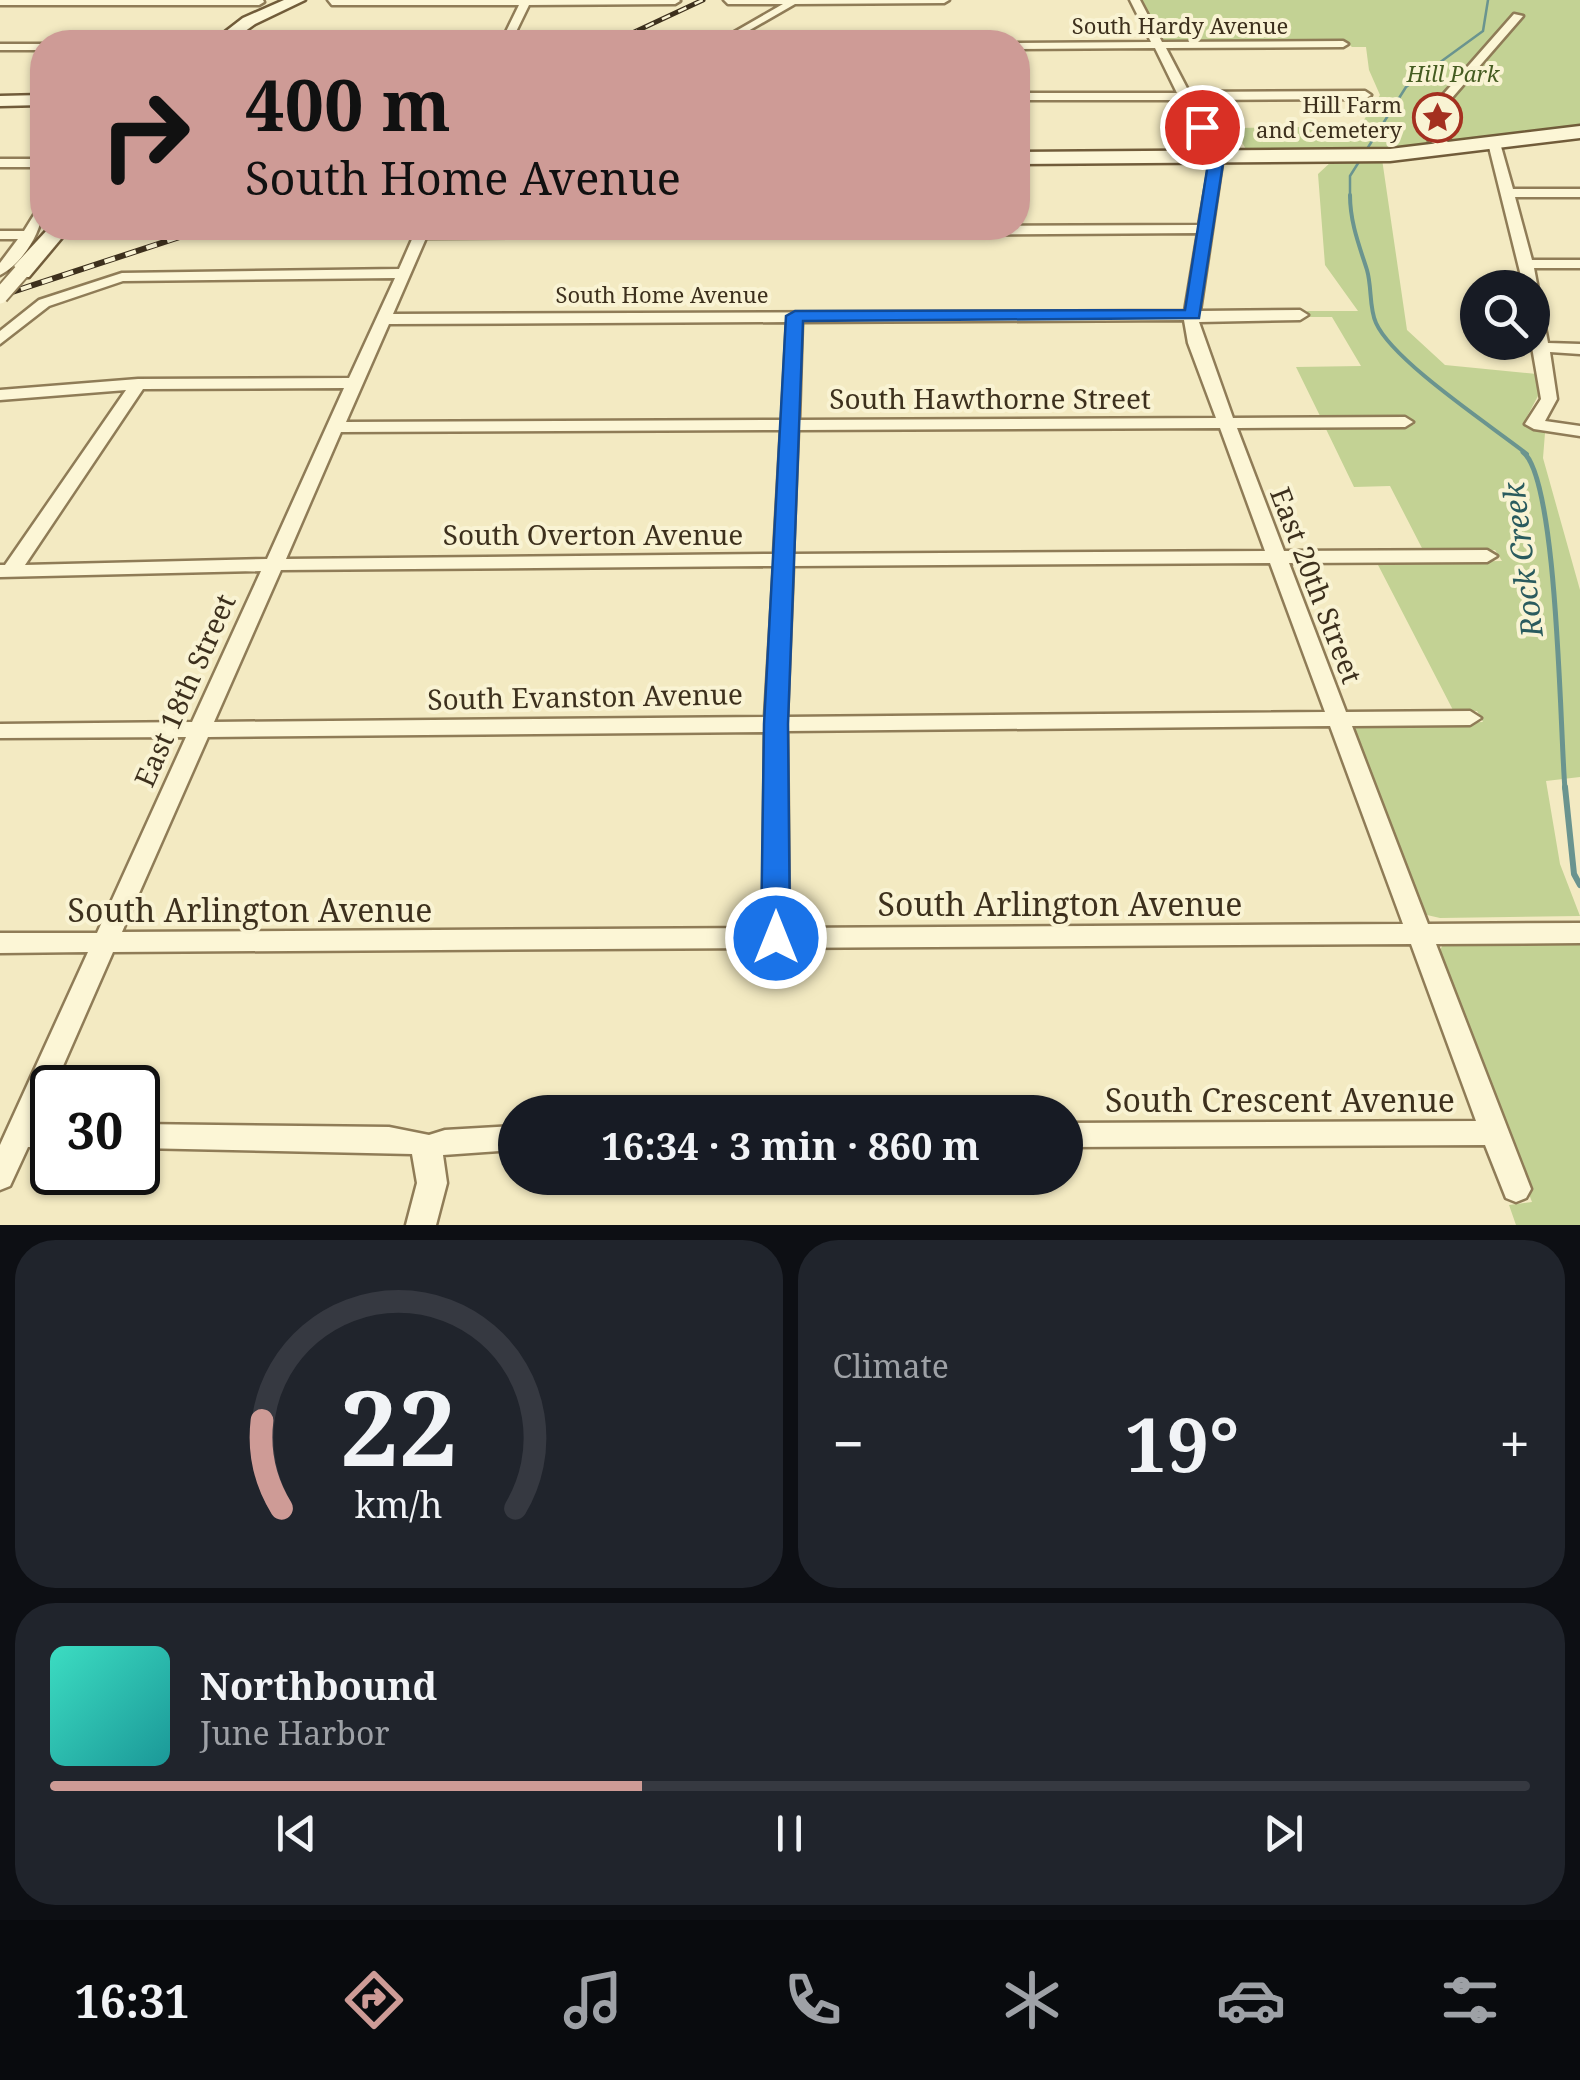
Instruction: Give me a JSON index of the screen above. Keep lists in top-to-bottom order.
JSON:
{
  "streets": {
    "street": [
      "South Hardy Avenue",
      "South Home Avenue",
      "South Hawthorne Street",
      "South Overton Avenue",
      "East 20th Street",
      "East 18th Street",
      "South Evanston Avenue",
      "South Arlington Avenue",
      "South Crescent Avenue"
    ]
  },
  "crossings": [
    ["South Home Avenue", "East 20th Street"],
    ["South Home Avenue", "East 18th Street"],
    ["South Hawthorne Street", "East 20th Street"],
    ["South Hawthorne Street", "East 18th Street"],
    ["South Overton Avenue", "East 20th Street"],
    ["South Overton Avenue", "East 18th Street"],
    ["East 20th Street", "South Evanston Avenue"],
    ["East 20th Street", "South Arlington Avenue"],
    ["East 20th Street", "South Crescent Avenue"],
    ["East 18th Street", "South Evanston Avenue"],
    ["East 18th Street", "South Arlington Avenue"]
  ],
  "water": ["Rock Creek"],
  "parks": ["Hill Park"],
  "places": {
    "place": ["Hill Farm and Cemetery"]
  },
  "page": {
    "turn": ["400 m", "South Home Avenue"],
    "limit": "30",
    "trip": "16:34 · 3 min · 860 m",
    "tile": "Climate",
    "heat": ["−", "19°", "+"],
    "song": ["Northbound", "June Harbor"],
    "tabs": "16:31",
    "gauge": ["22", "km/h"]
  }
}
